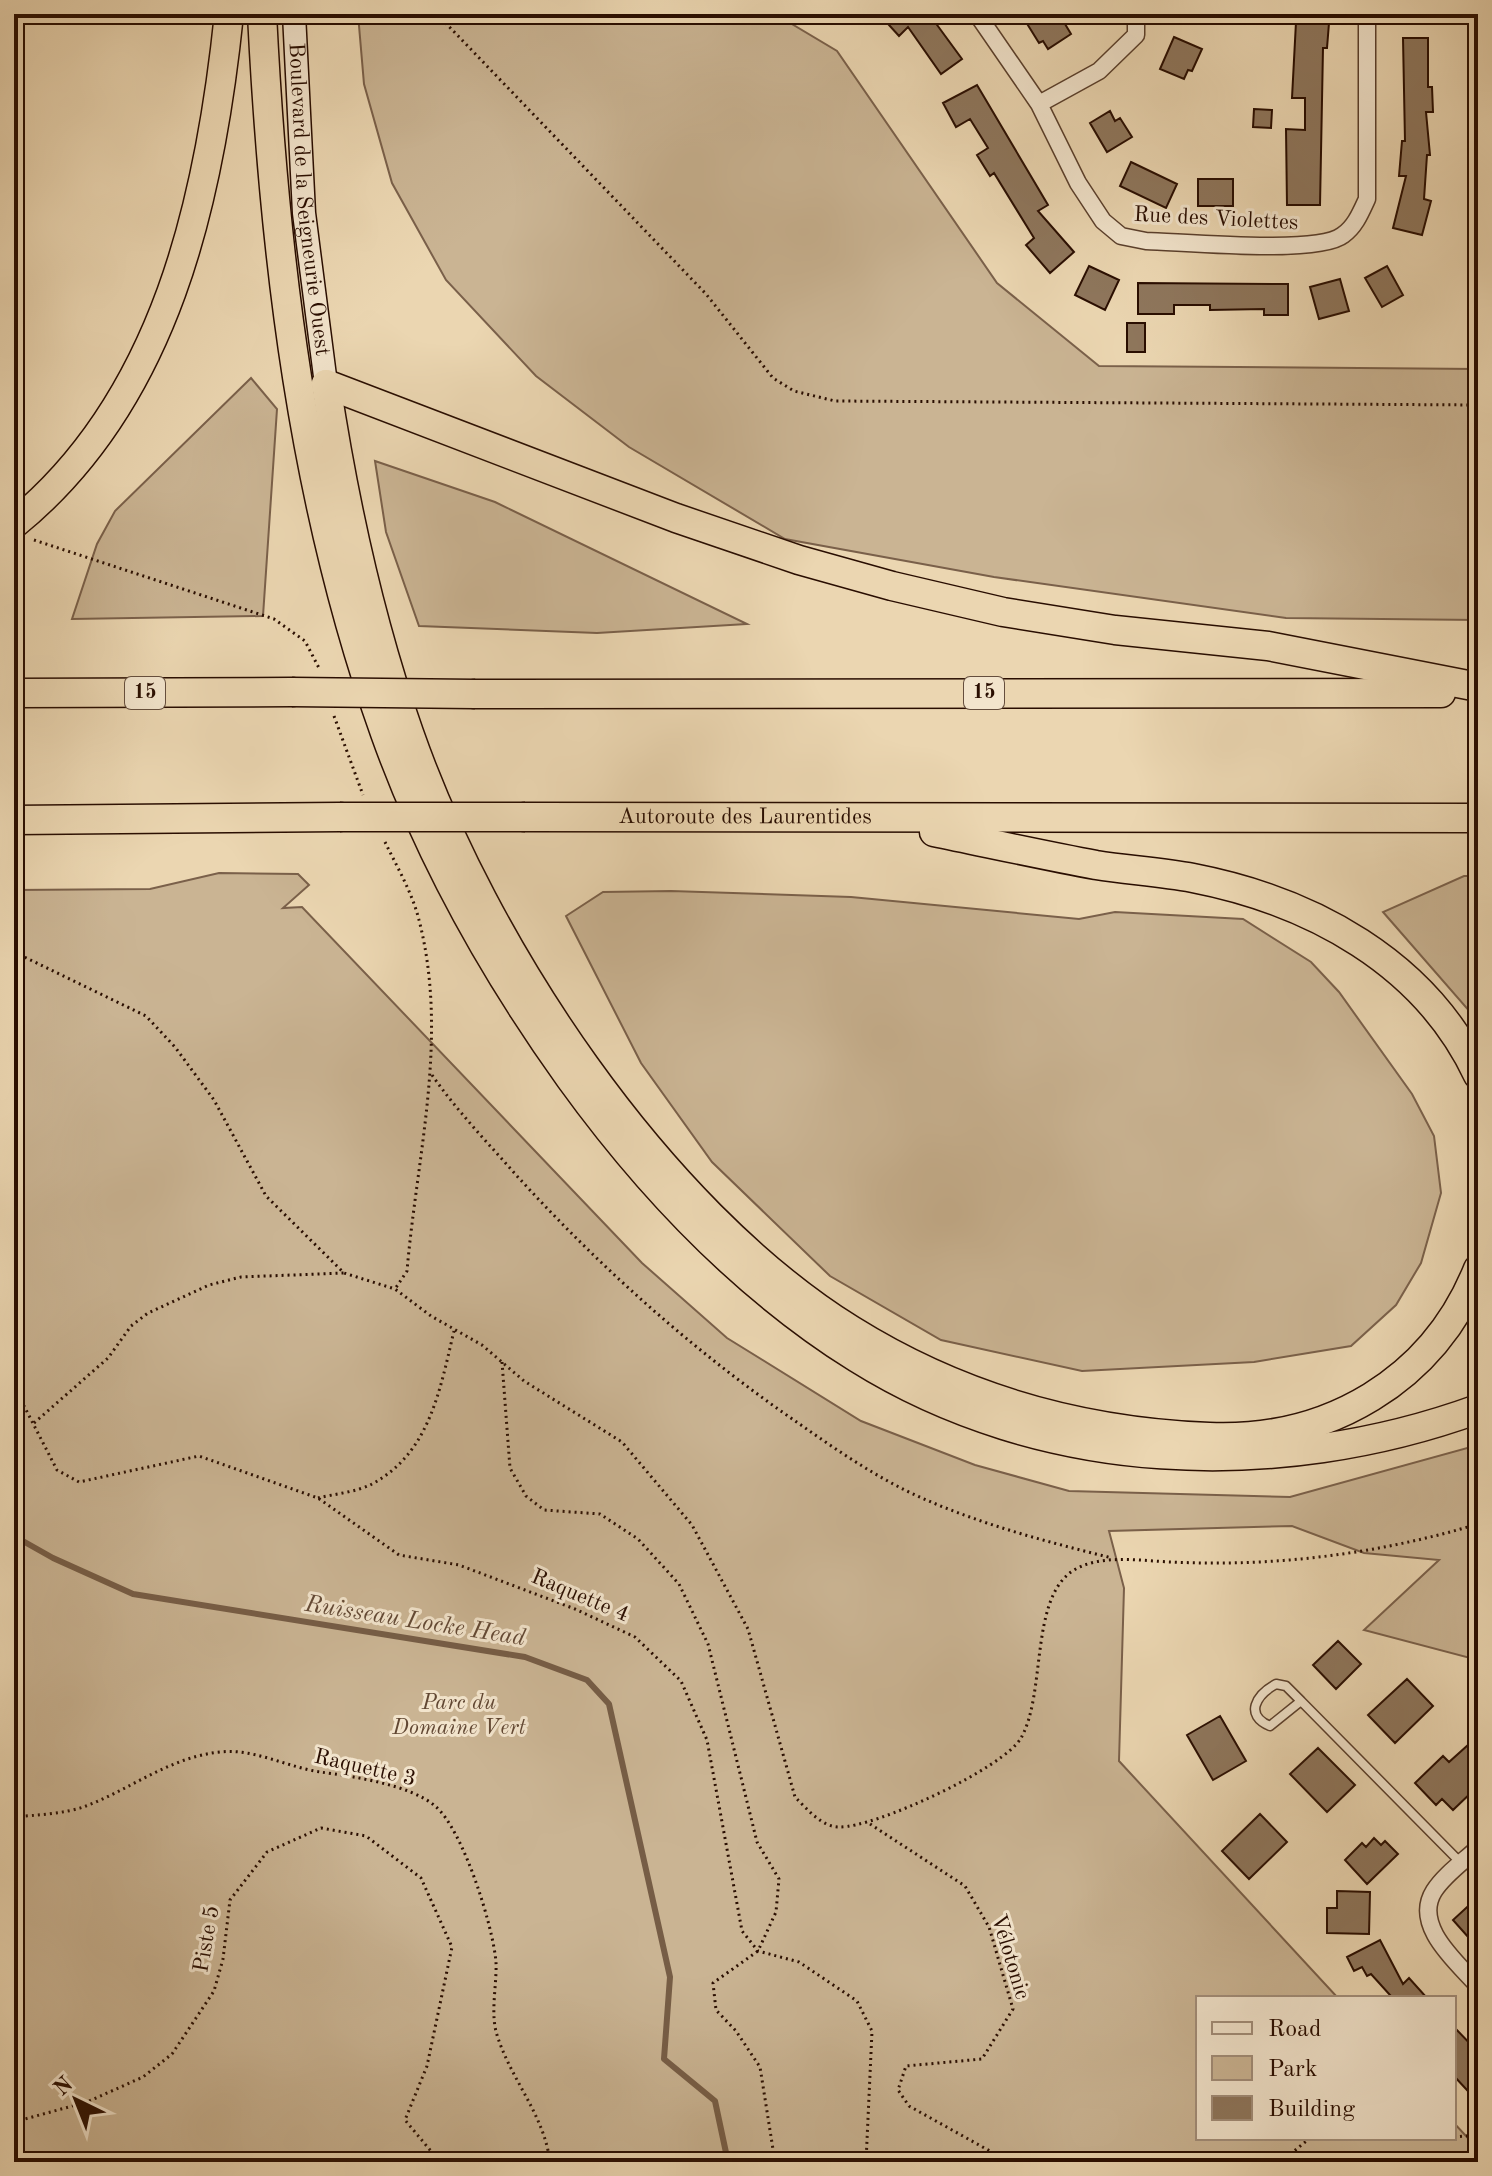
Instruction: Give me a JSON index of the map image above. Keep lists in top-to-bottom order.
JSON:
{
  "streets": {
    "highway": ["15", "Autoroute des Laurentides"],
    "main road": ["Boulevard de la Seigneurie Ouest"],
    "street": ["Rue des Violettes"],
    "path": [
      "Raquette 4",
      "Raquette 3",
      "Piste 5",
      "Vélotonic"
    ]
  },
  "water": ["Ruisseau Locke Head"],
  "parks": ["Parc du Domaine Vert"],
  "legend": ["Road", "Park", "Building"],
  "north": "top left"
}
